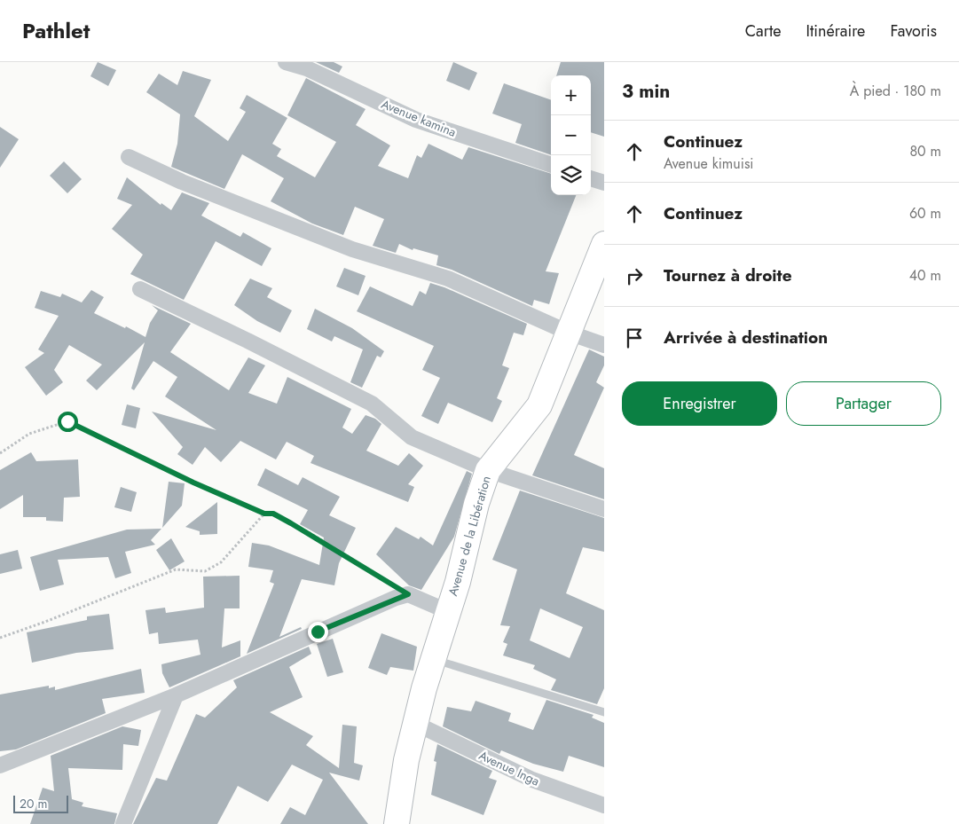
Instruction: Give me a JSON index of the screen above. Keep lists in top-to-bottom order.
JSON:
{
  "streets": {
    "highway": ["Avenue de la Libération"],
    "street": ["Avenue kamina", "Avenue Inga"]
  },
  "crossings": [
    ["Avenue de la Libération", "Avenue Inga"]
  ],
  "scale_bar": "20 m",
  "page": {
    "header": "Pathlet",
    "nav": ["Carte", "Itinéraire", "Favoris"],
    "heading": ["3 min", "À pied · 180 m"],
    "map_buttons": ["+", "−"],
    "list": [
      ["Continuez", "Avenue kimuisi", "80 m"],
      ["Continuez", "60 m"],
      ["Tournez à droite", "40 m"],
      "Arrivée à destination"
    ],
    "buttons": ["Enregistrer", "Partager"],
    "scale": "20 m"
  }
}
